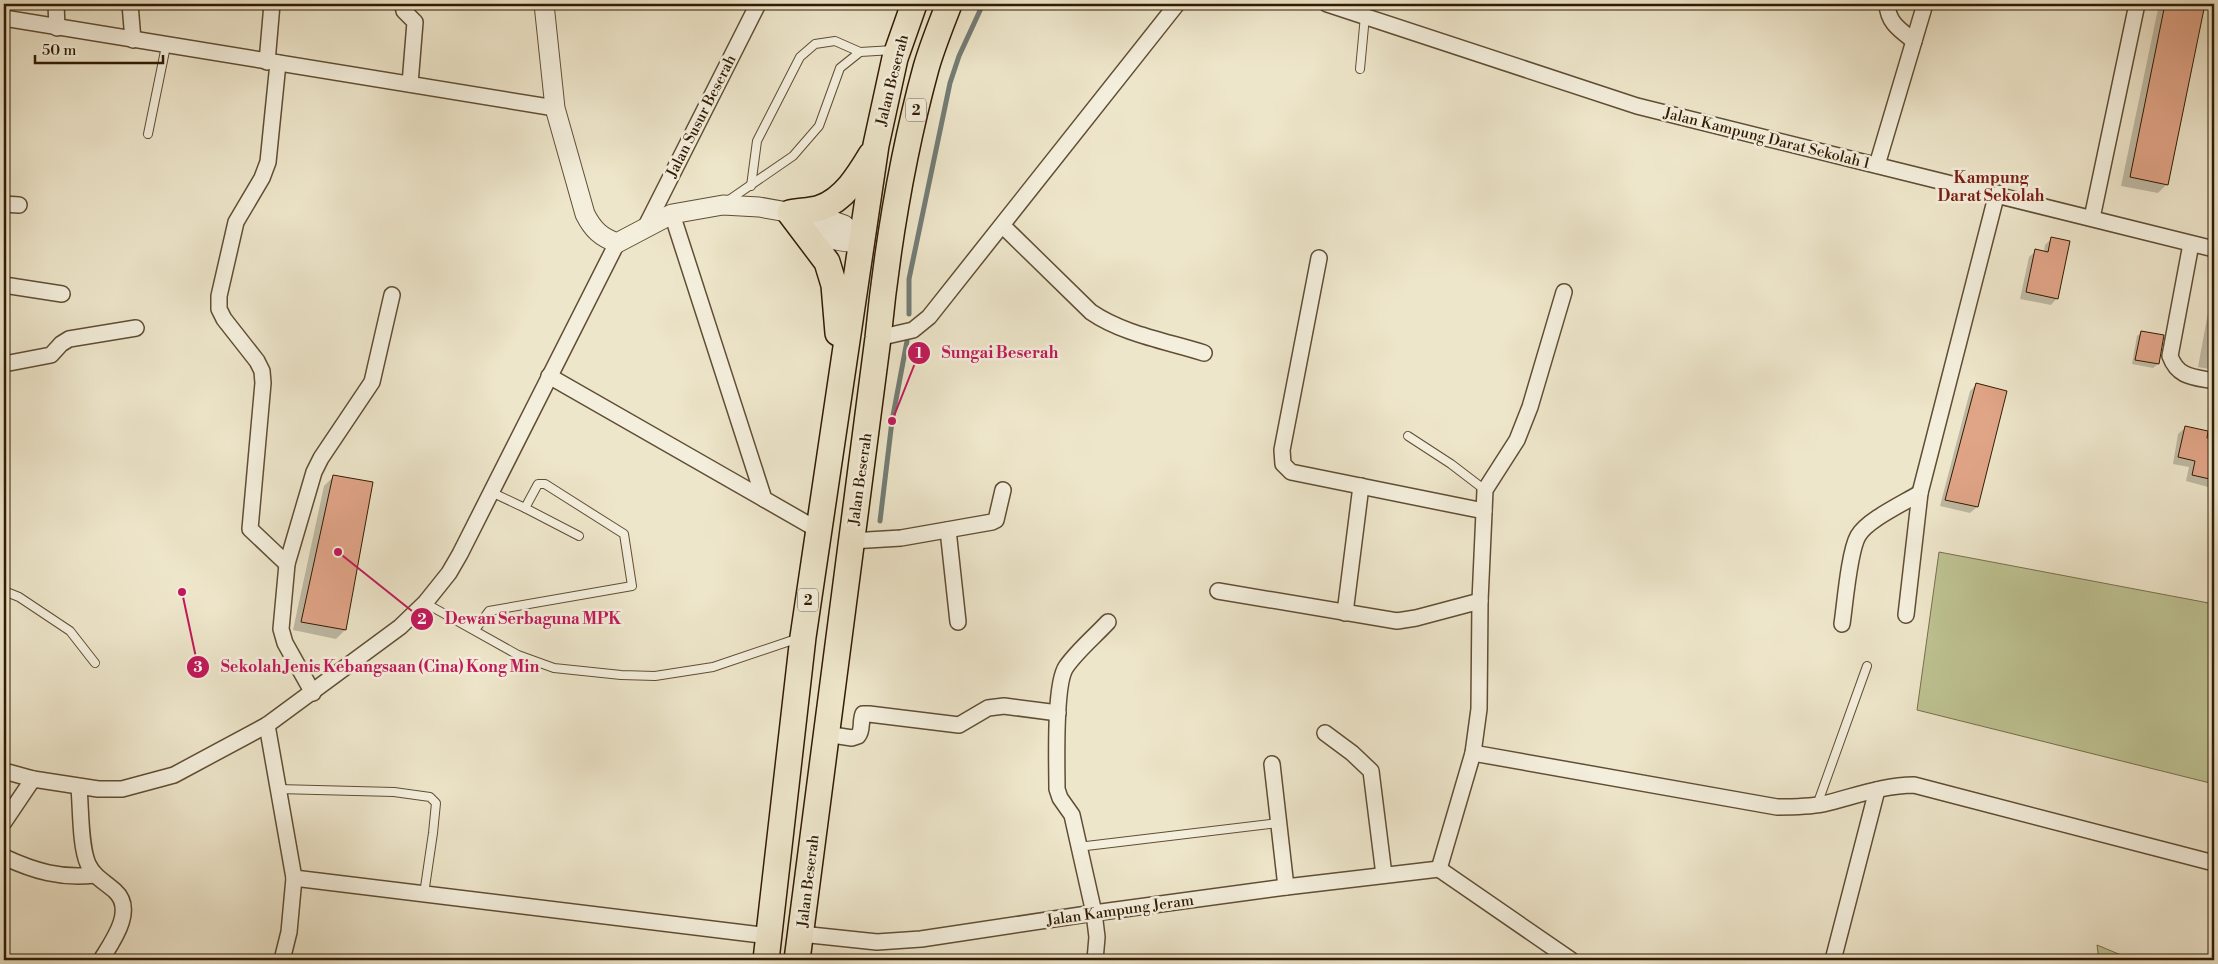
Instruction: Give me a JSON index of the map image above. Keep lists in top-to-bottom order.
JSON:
{
  "streets": {
    "highway": ["Jalan Beserah", "2"],
    "street": ["Jalan Susur Beserah", "Jalan Kampung Darat Sekolah 1", "Jalan Kampung Jeram"]
  },
  "crossings": [
    ["Jalan Beserah", "Jalan Kampung Jeram"]
  ],
  "districts": ["Kampung Darat Sekolah"],
  "places": ["Sungai Beserah", "Dewan Serbaguna MPK", "Sekolah Jenis Kebangsaan (Cina) Kong Min"],
  "scale_bar": "50 m"
}
